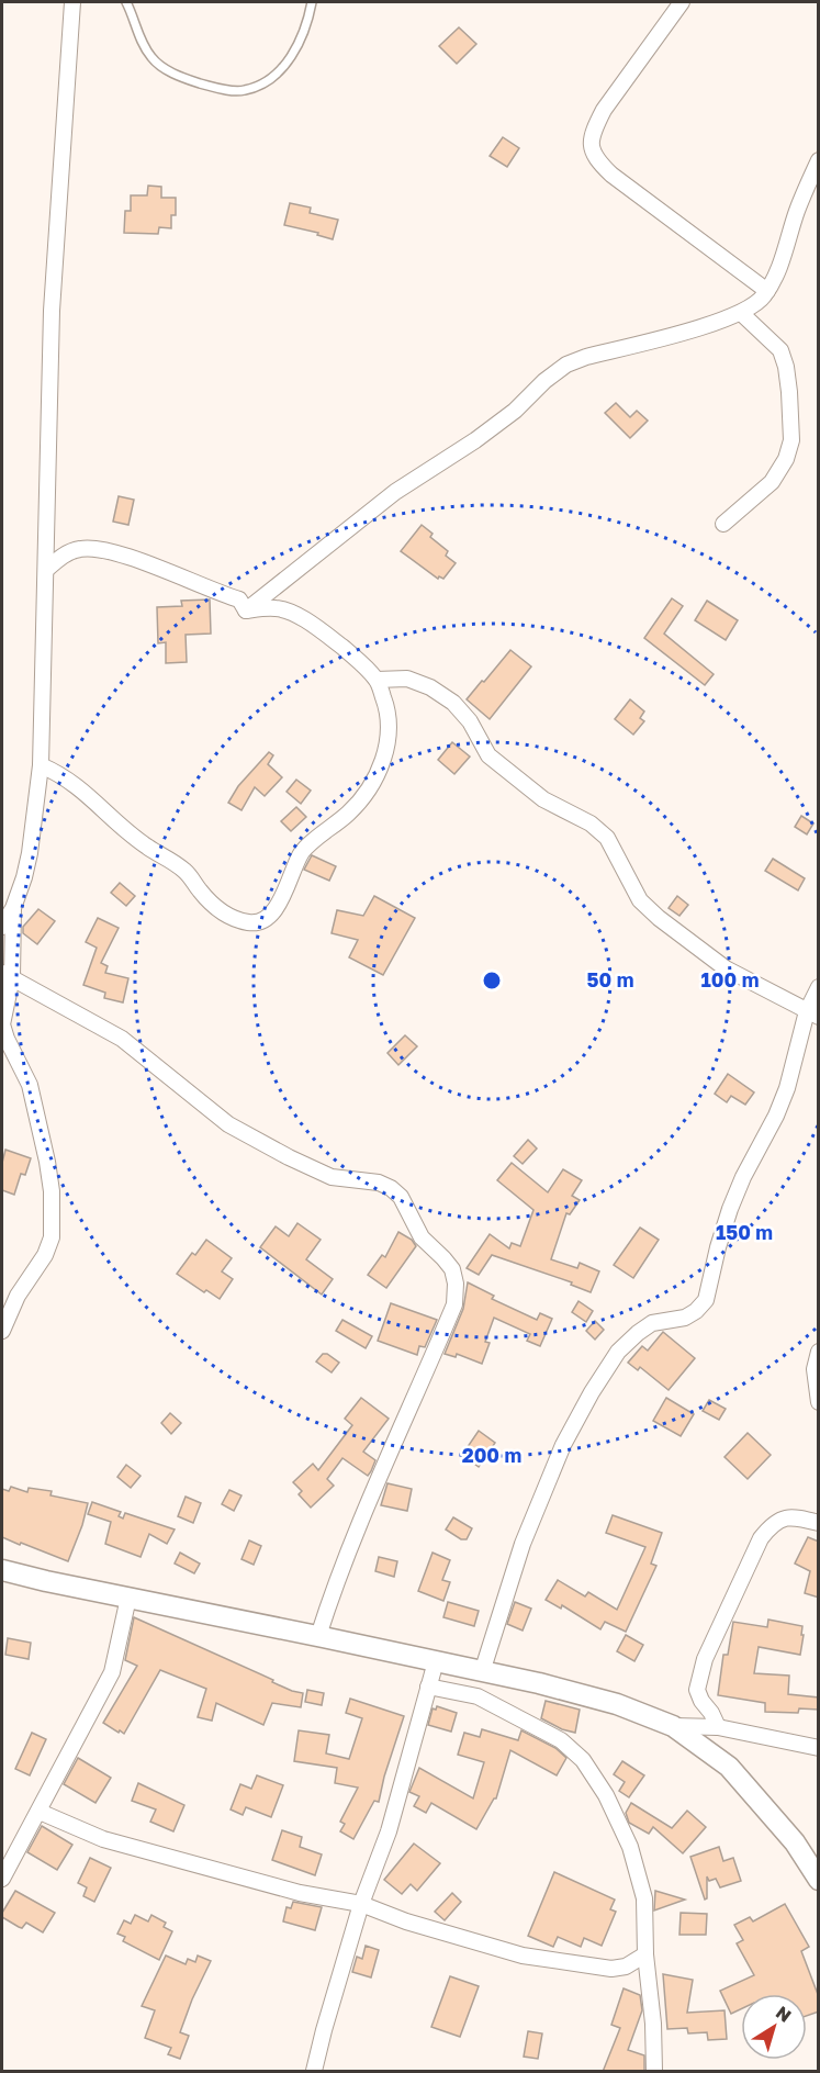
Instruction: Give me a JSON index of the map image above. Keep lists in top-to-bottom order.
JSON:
{
  "north": "top right",
  "rings": [
    "50 m",
    "100 m",
    "150 m",
    "200 m"
  ]
}
